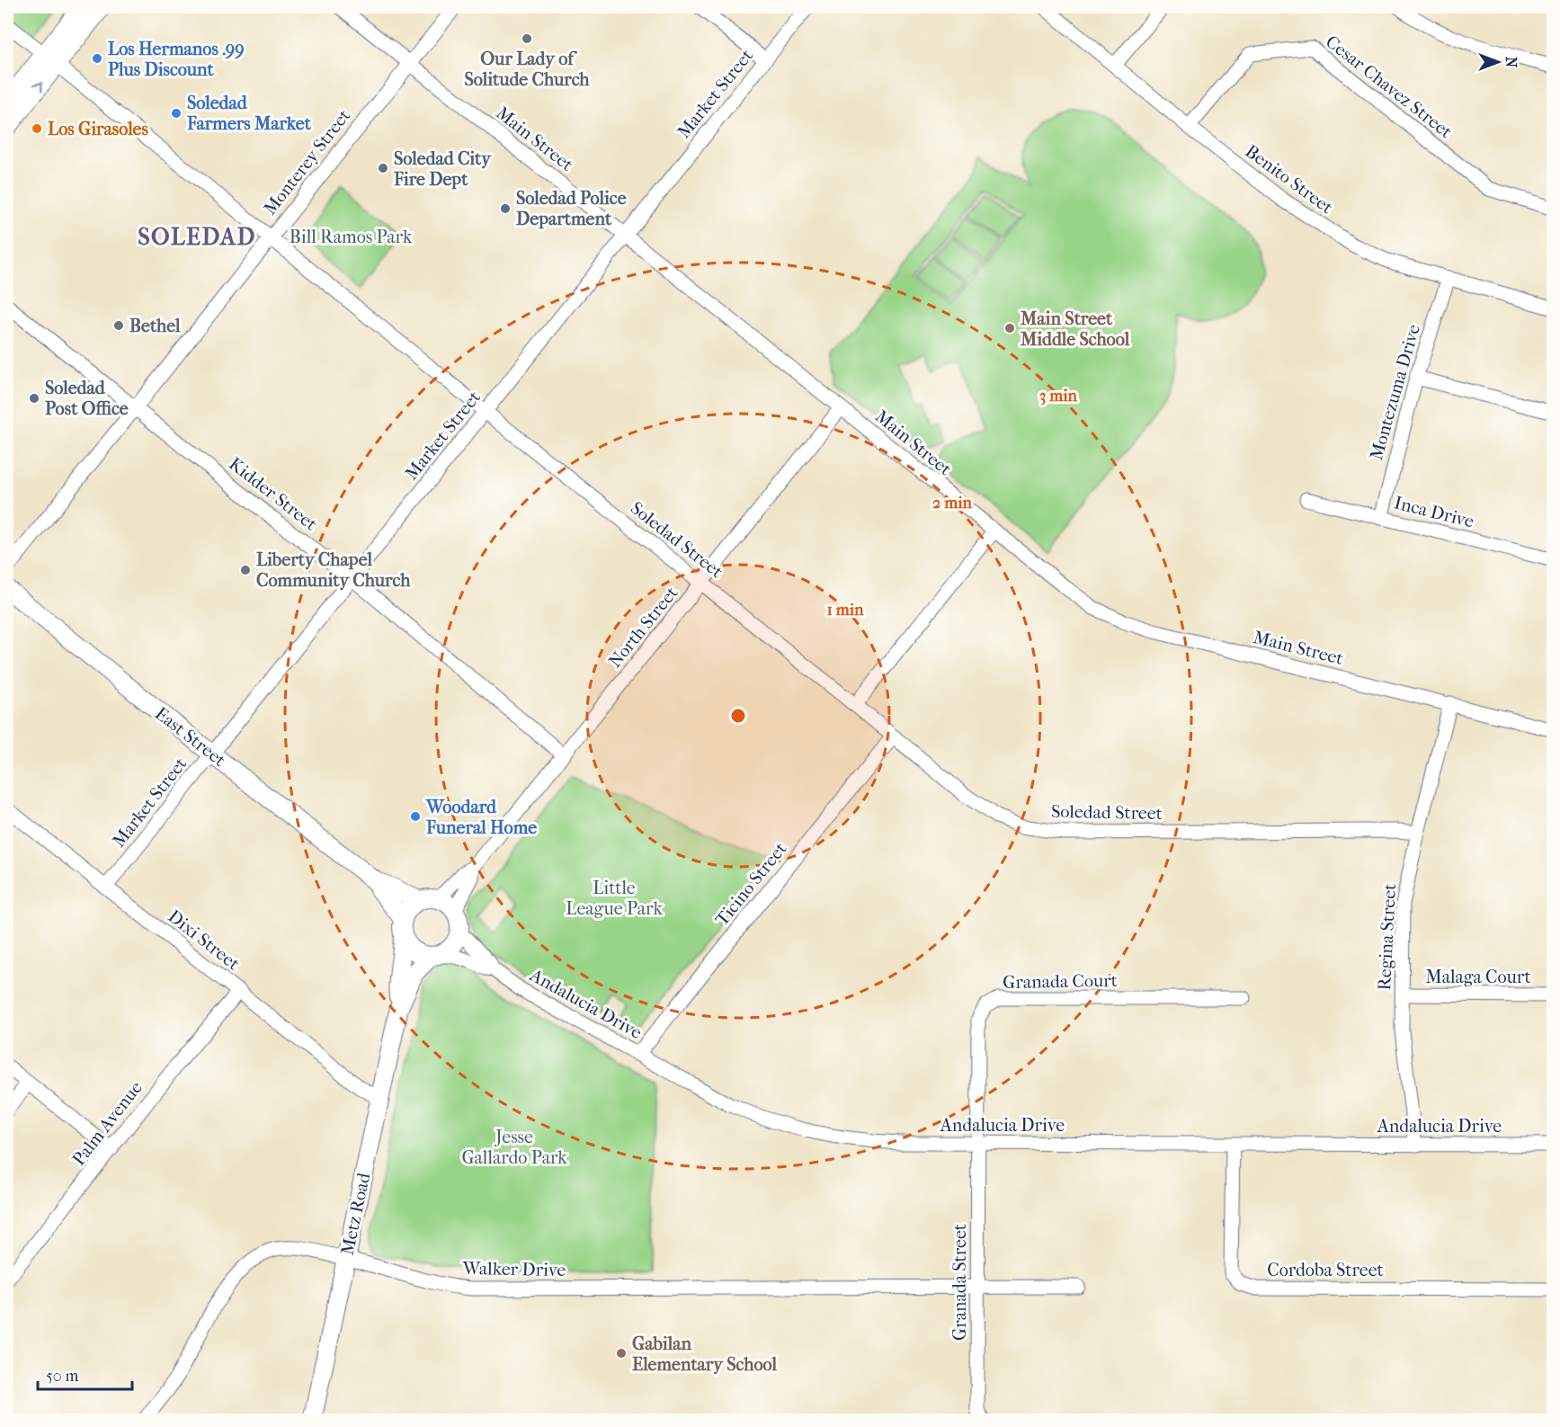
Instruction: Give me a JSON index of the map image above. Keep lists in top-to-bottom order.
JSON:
{
  "streets": {
    "main road": ["East Street", "Metz Road"],
    "street": [
      "Cesar Chavez Street",
      "Market Street",
      "Main Street",
      "Monterey Street",
      "Benito Street",
      "Montezuma Drive",
      "Kidder Street",
      "Inca Drive",
      "Soledad Street",
      "North Street",
      "Ticino Street",
      "Regina Street",
      "Dixi Street",
      "Malaga Court",
      "Granada Court",
      "Andalucia Drive",
      "Palm Avenue",
      "Walker Drive",
      "Cordoba Street",
      "Granada Street"
    ]
  },
  "crossings": [
    ["Cesar Chavez Street", "Benito Street"],
    ["Market Street", "Main Street"],
    ["Market Street", "Kidder Street"],
    ["Market Street", "Soledad Street"],
    ["Market Street", "East Street"],
    ["Market Street", "Dixi Street"],
    ["Main Street", "Monterey Street"],
    ["Main Street", "North Street"],
    ["Main Street", "Regina Street"],
    ["Monterey Street", "Kidder Street"],
    ["Monterey Street", "Soledad Street"],
    ["Benito Street", "Montezuma Drive"],
    ["Montezuma Drive", "Inca Drive"],
    ["Kidder Street", "North Street"],
    ["Soledad Street", "North Street"],
    ["Soledad Street", "Ticino Street"],
    ["Soledad Street", "Regina Street"],
    ["North Street", "East Street"],
    ["North Street", "Andalucia Drive"],
    ["North Street", "Metz Road"],
    ["East Street", "Andalucia Drive"],
    ["East Street", "Metz Road"],
    ["Ticino Street", "Andalucia Drive"],
    ["Regina Street", "Malaga Court"],
    ["Regina Street", "Andalucia Drive"],
    ["Dixi Street", "Palm Avenue"],
    ["Dixi Street", "Metz Road"],
    ["Granada Court", "Andalucia Drive"],
    ["Granada Court", "Granada Street"],
    ["Andalucia Drive", "Metz Road"],
    ["Andalucia Drive", "Cordoba Street"],
    ["Andalucia Drive", "Granada Street"],
    ["Metz Road", "Walker Drive"],
    ["Walker Drive", "Granada Street"]
  ],
  "districts": ["SOLEDAD"],
  "parks": ["Bill Ramos Park", "Little League Park", "Jesse Gallardo Park"],
  "places": [
    "Our Lady of Solitude Church",
    "Los Hermanos .99 Plus Discount",
    "Soledad Farmers Market",
    "Los Girasoles",
    "Soledad City Fire Dept",
    "Soledad Police Department",
    "Bethel",
    "Main Street Middle School",
    "Soledad Post Office",
    "Liberty Chapel Community Church",
    "Woodard Funeral Home",
    "Gabilan Elementary School"
  ],
  "scale_bar": "50 m",
  "north": "right",
  "rings": ["3 min", "2 min", "1 min"]
}
